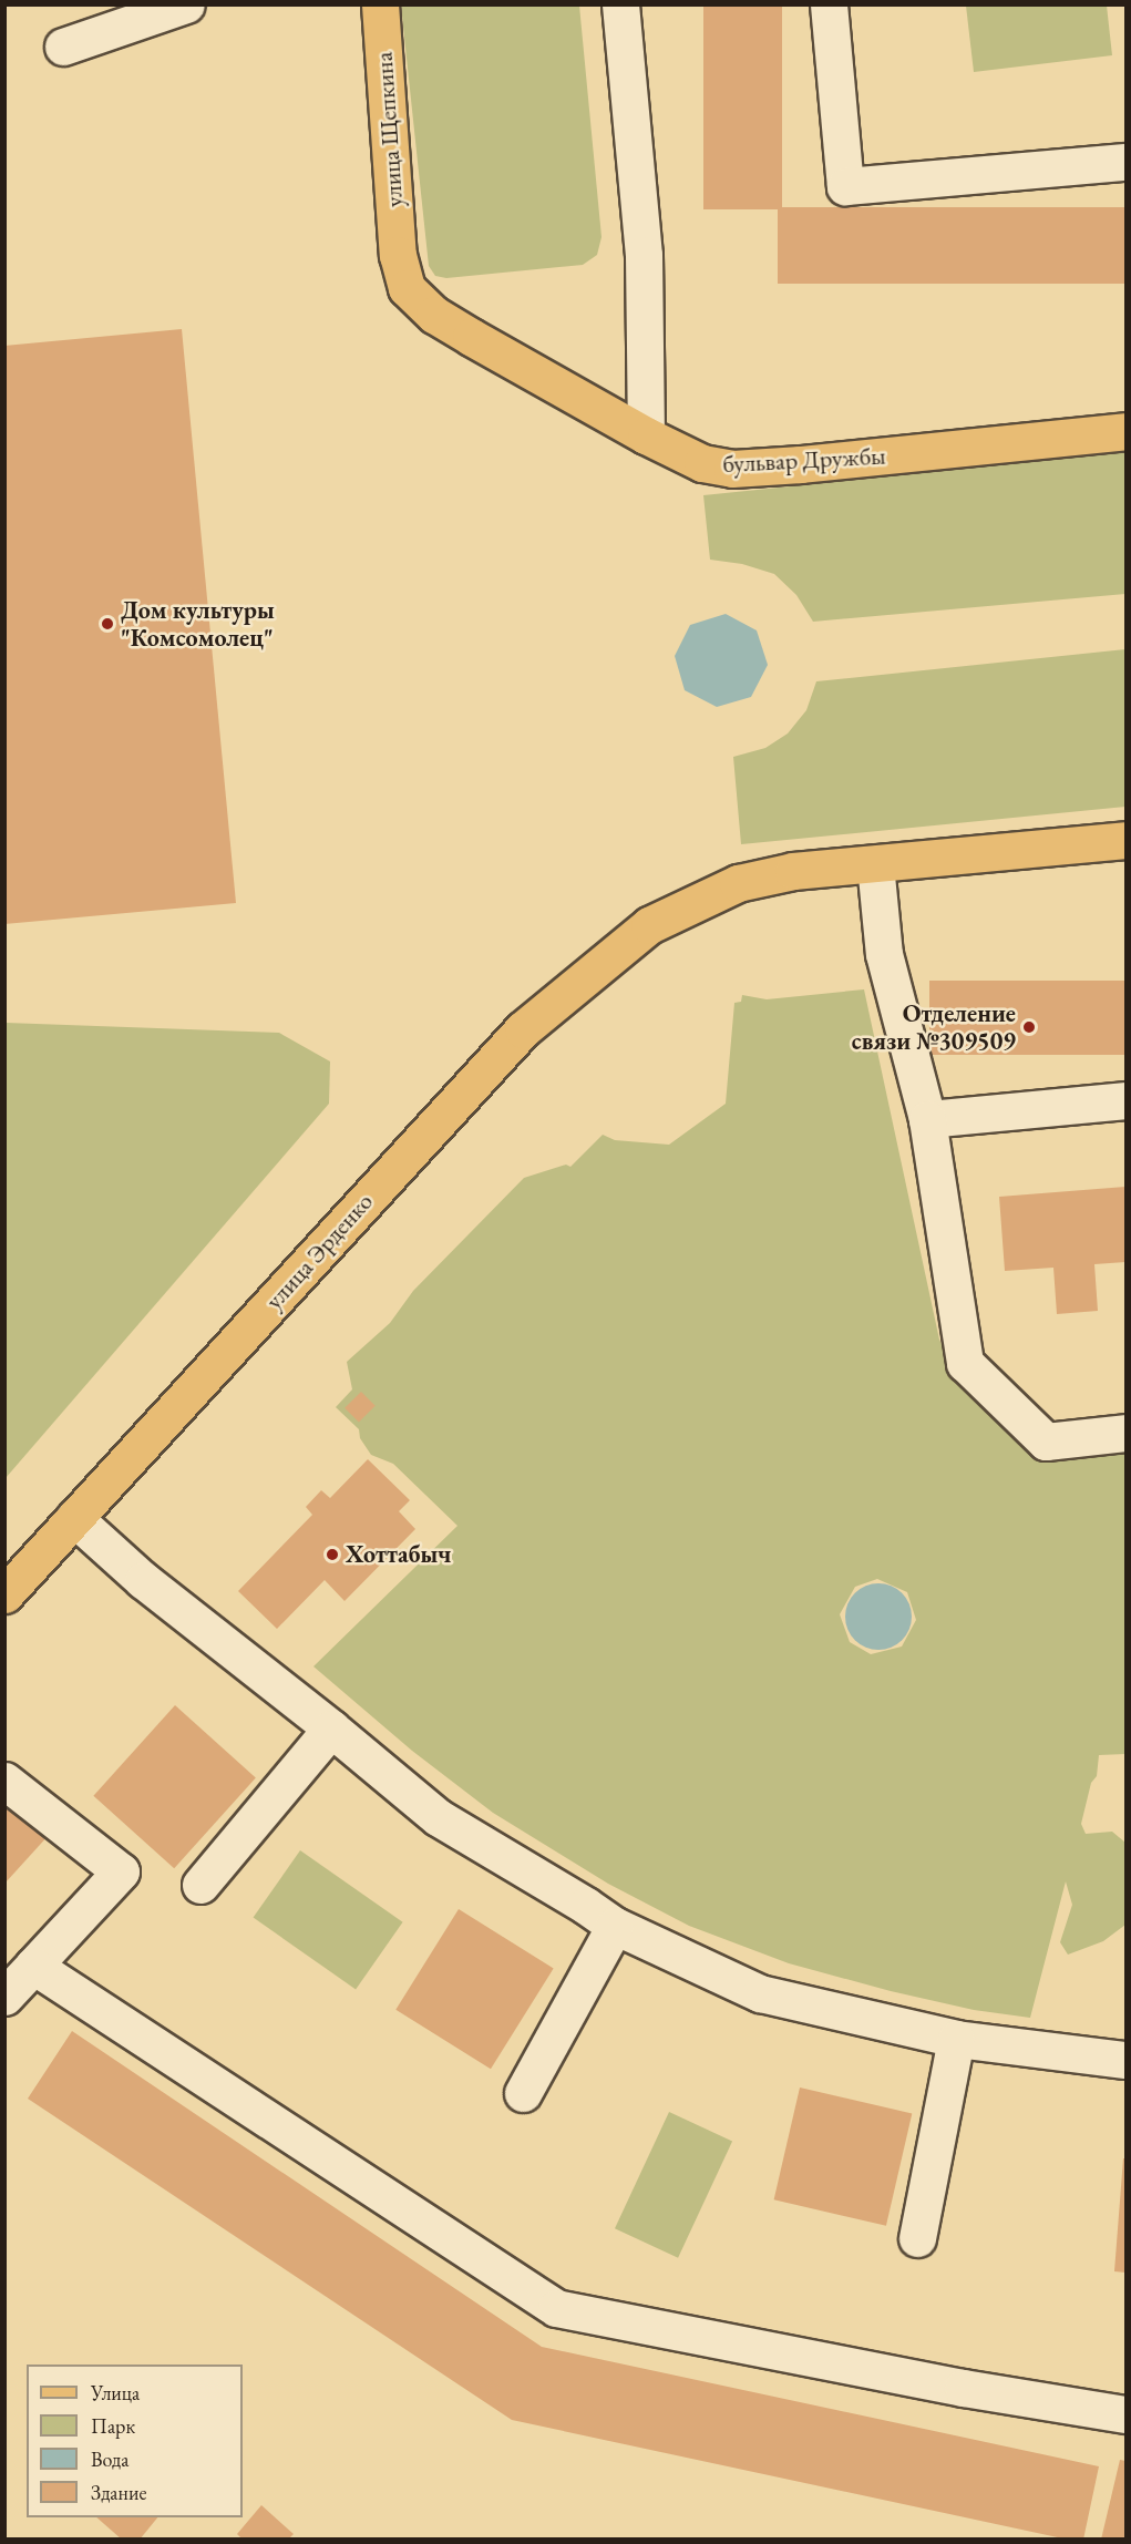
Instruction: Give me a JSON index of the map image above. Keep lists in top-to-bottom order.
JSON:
{
  "streets": {
    "main road": ["улица Щепкина", "бульвар Дружбы", "улица Эрденко"]
  },
  "crossings": [
    ["улица Щепкина", "бульвар Дружбы"]
  ],
  "places": ["Дом культуры \"Комсомолец\"", "Отделение связи №309509", "Хоттабыч"],
  "legend": [
    "Улица",
    "Парк",
    "Вода",
    "Здание"
  ]
}
